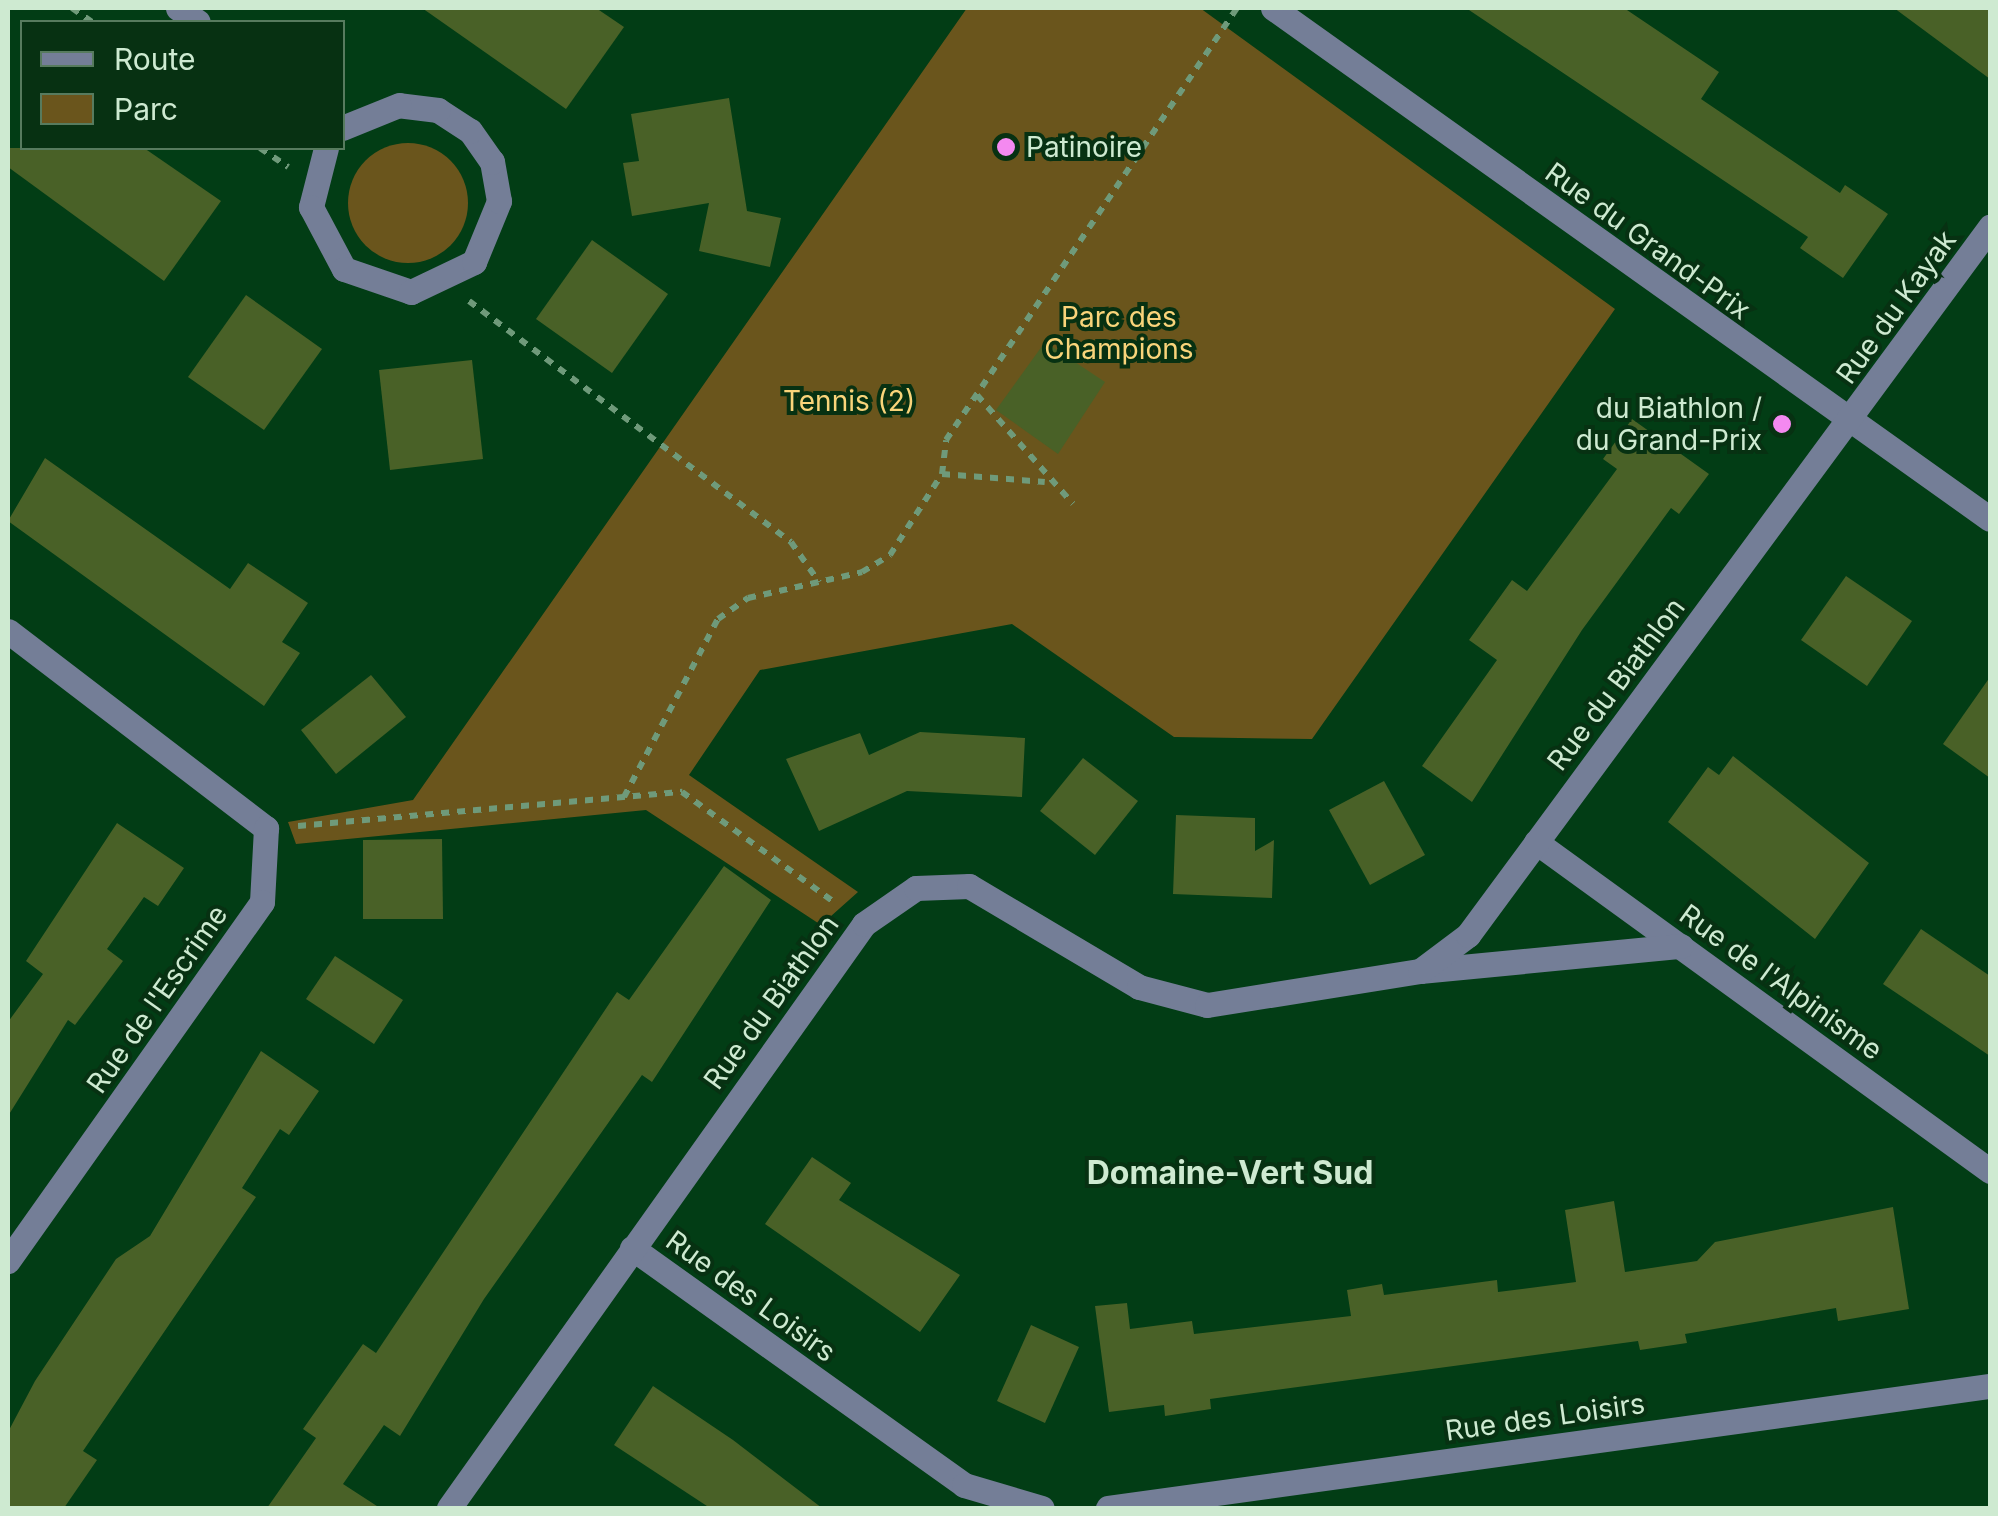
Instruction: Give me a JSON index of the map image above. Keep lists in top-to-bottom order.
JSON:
{
  "streets": {
    "street": [
      "Rue du Grand-Prix",
      "Rue du Kayak",
      "Rue du Biathlon",
      "Rue de l'Alpinisme",
      "Rue de l'Escrime",
      "Rue des Loisirs"
    ]
  },
  "crossings": [
    ["Rue du Grand-Prix", "Rue du Kayak"],
    ["Rue du Grand-Prix", "Rue du Biathlon"],
    ["Rue du Kayak", "Rue du Biathlon"],
    ["Rue du Biathlon", "Rue de l'Alpinisme"],
    ["Rue du Biathlon", "Rue des Loisirs"]
  ],
  "districts": ["Domaine-Vert Sud"],
  "parks": ["Parc des Champions", "Tennis (2)"],
  "places": ["Patinoire", "du Biathlon / du Grand-Prix"],
  "legend": ["Route", "Parc"]
}
